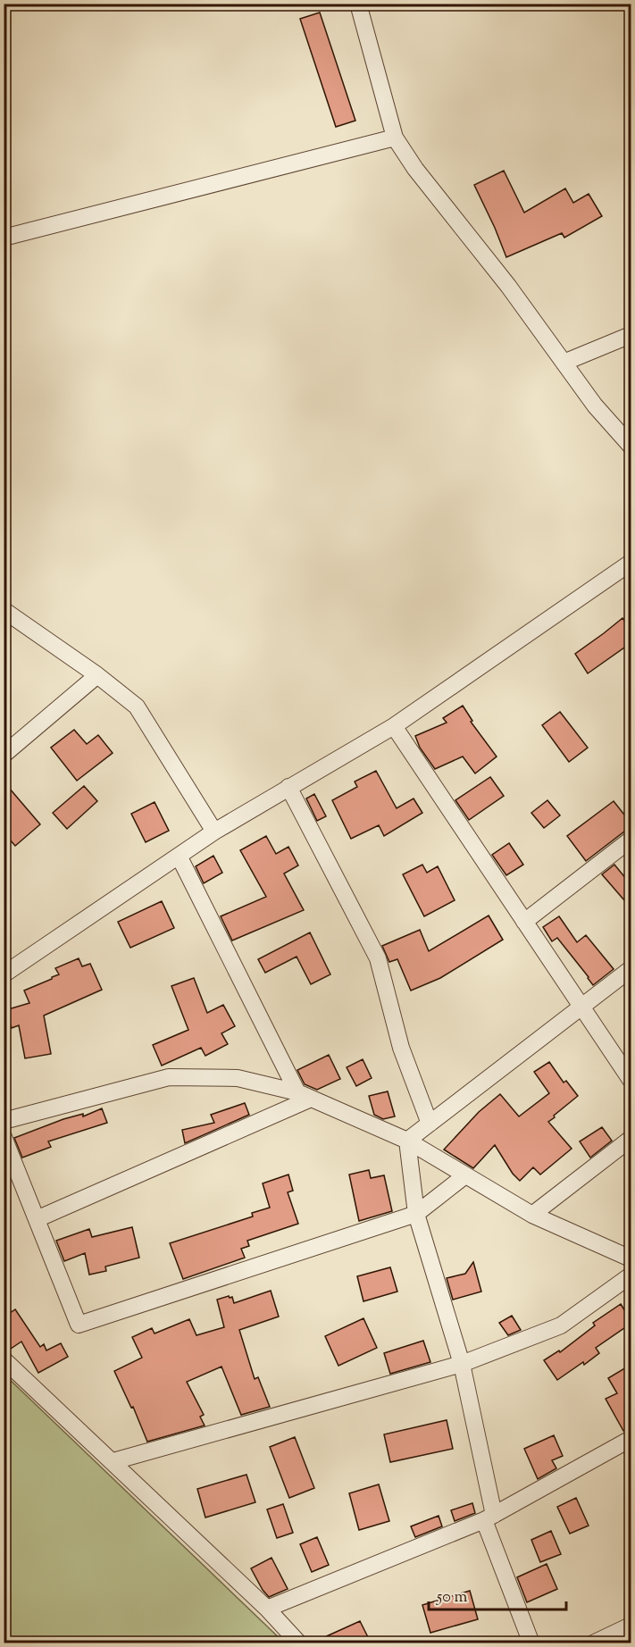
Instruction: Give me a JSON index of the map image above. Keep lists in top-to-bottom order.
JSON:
{
  "scale_bar": "50 m"
}
